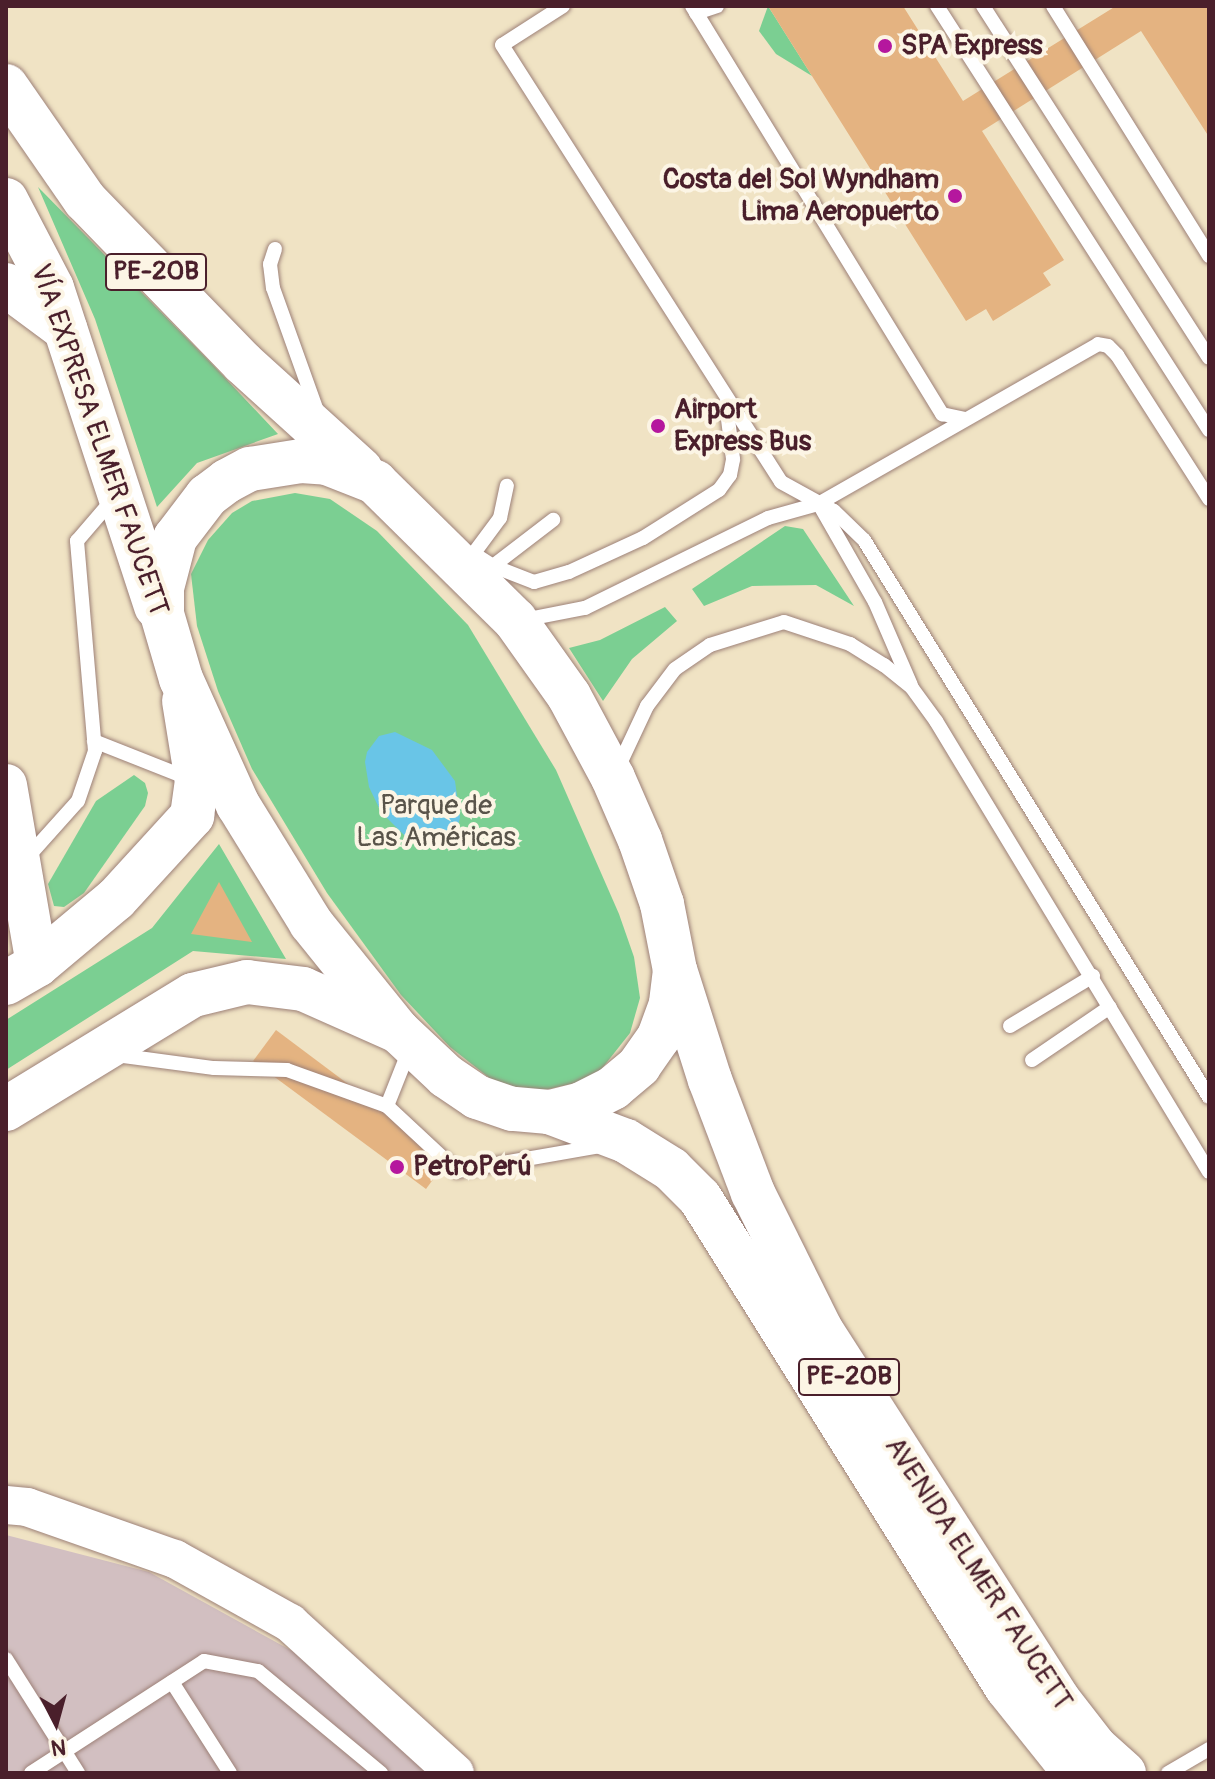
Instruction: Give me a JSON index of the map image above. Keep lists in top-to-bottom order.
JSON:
{
  "streets": {
    "main road": ["PE-20B", "VÍA EXPRESA ELMER FAUCETT", "AVENIDA ELMER FAUCETT"]
  },
  "crossings": [
    ["PE-20B", "VÍA EXPRESA ELMER FAUCETT"],
    ["PE-20B", "AVENIDA ELMER FAUCETT"]
  ],
  "parks": ["Parque de Las Américas"],
  "places": [
    "SPA Express",
    "Costa del Sol Wyndham Lima Aeropuerto",
    "Airport Express Bus",
    "PetroPerú"
  ],
  "north": "bottom"
}
